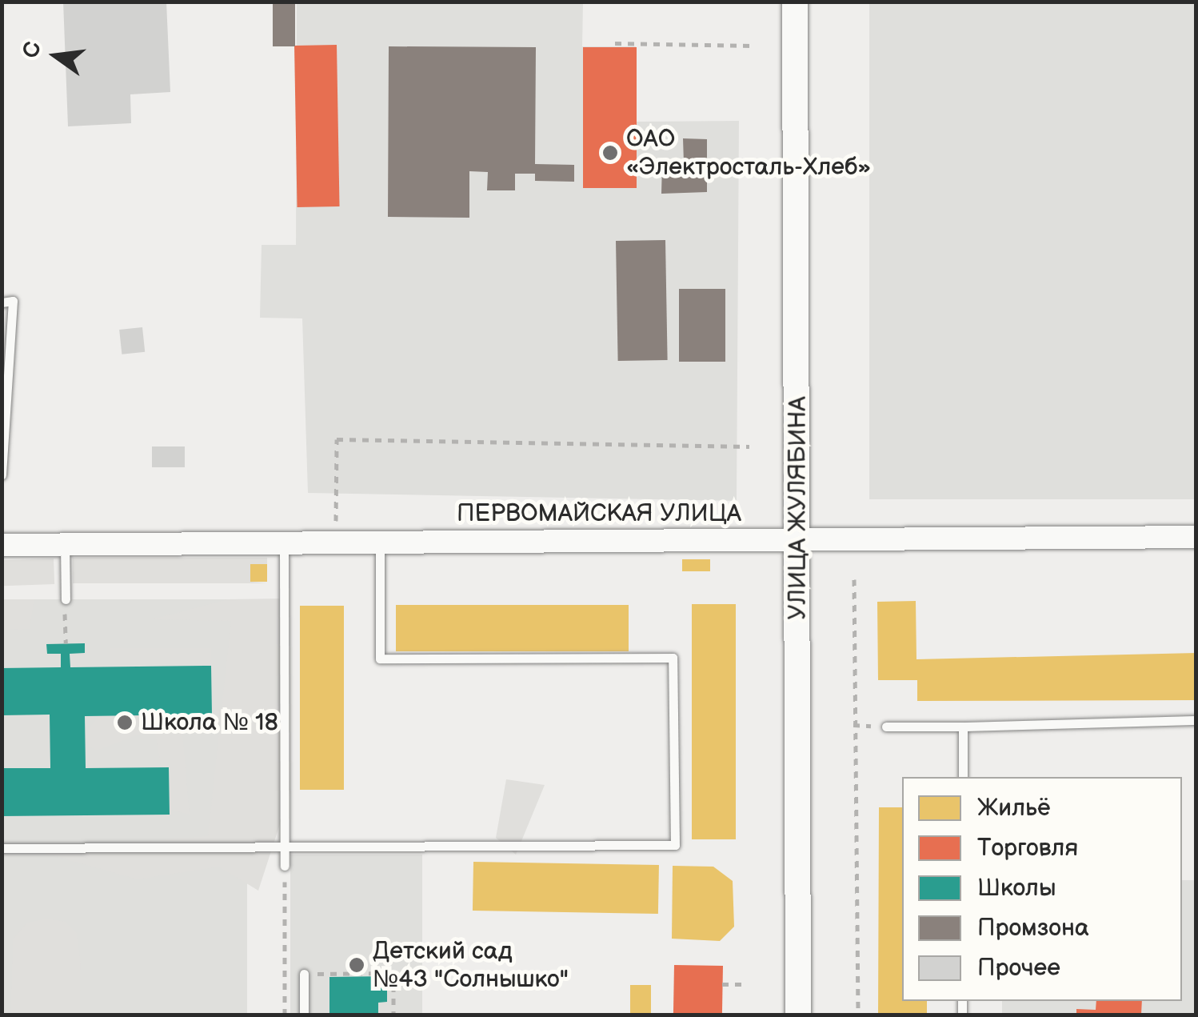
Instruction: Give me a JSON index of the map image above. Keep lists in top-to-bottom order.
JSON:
{
  "streets": {
    "main road": ["УЛИЦА ЖУЛЯБИНА"],
    "street": ["ПЕРВОМАЙСКАЯ УЛИЦА"]
  },
  "crossings": [
    ["УЛИЦА ЖУЛЯБИНА", "ПЕРВОМАЙСКАЯ УЛИЦА"]
  ],
  "places": ["ОАО «Электросталь-Хлеб»", "Школа № 18", "Детский сад №43 \"Солнышко\""],
  "legend": [
    "Жильё",
    "Торговля",
    "Школы",
    "Промзона",
    "Прочее"
  ],
  "north": "left"
}
